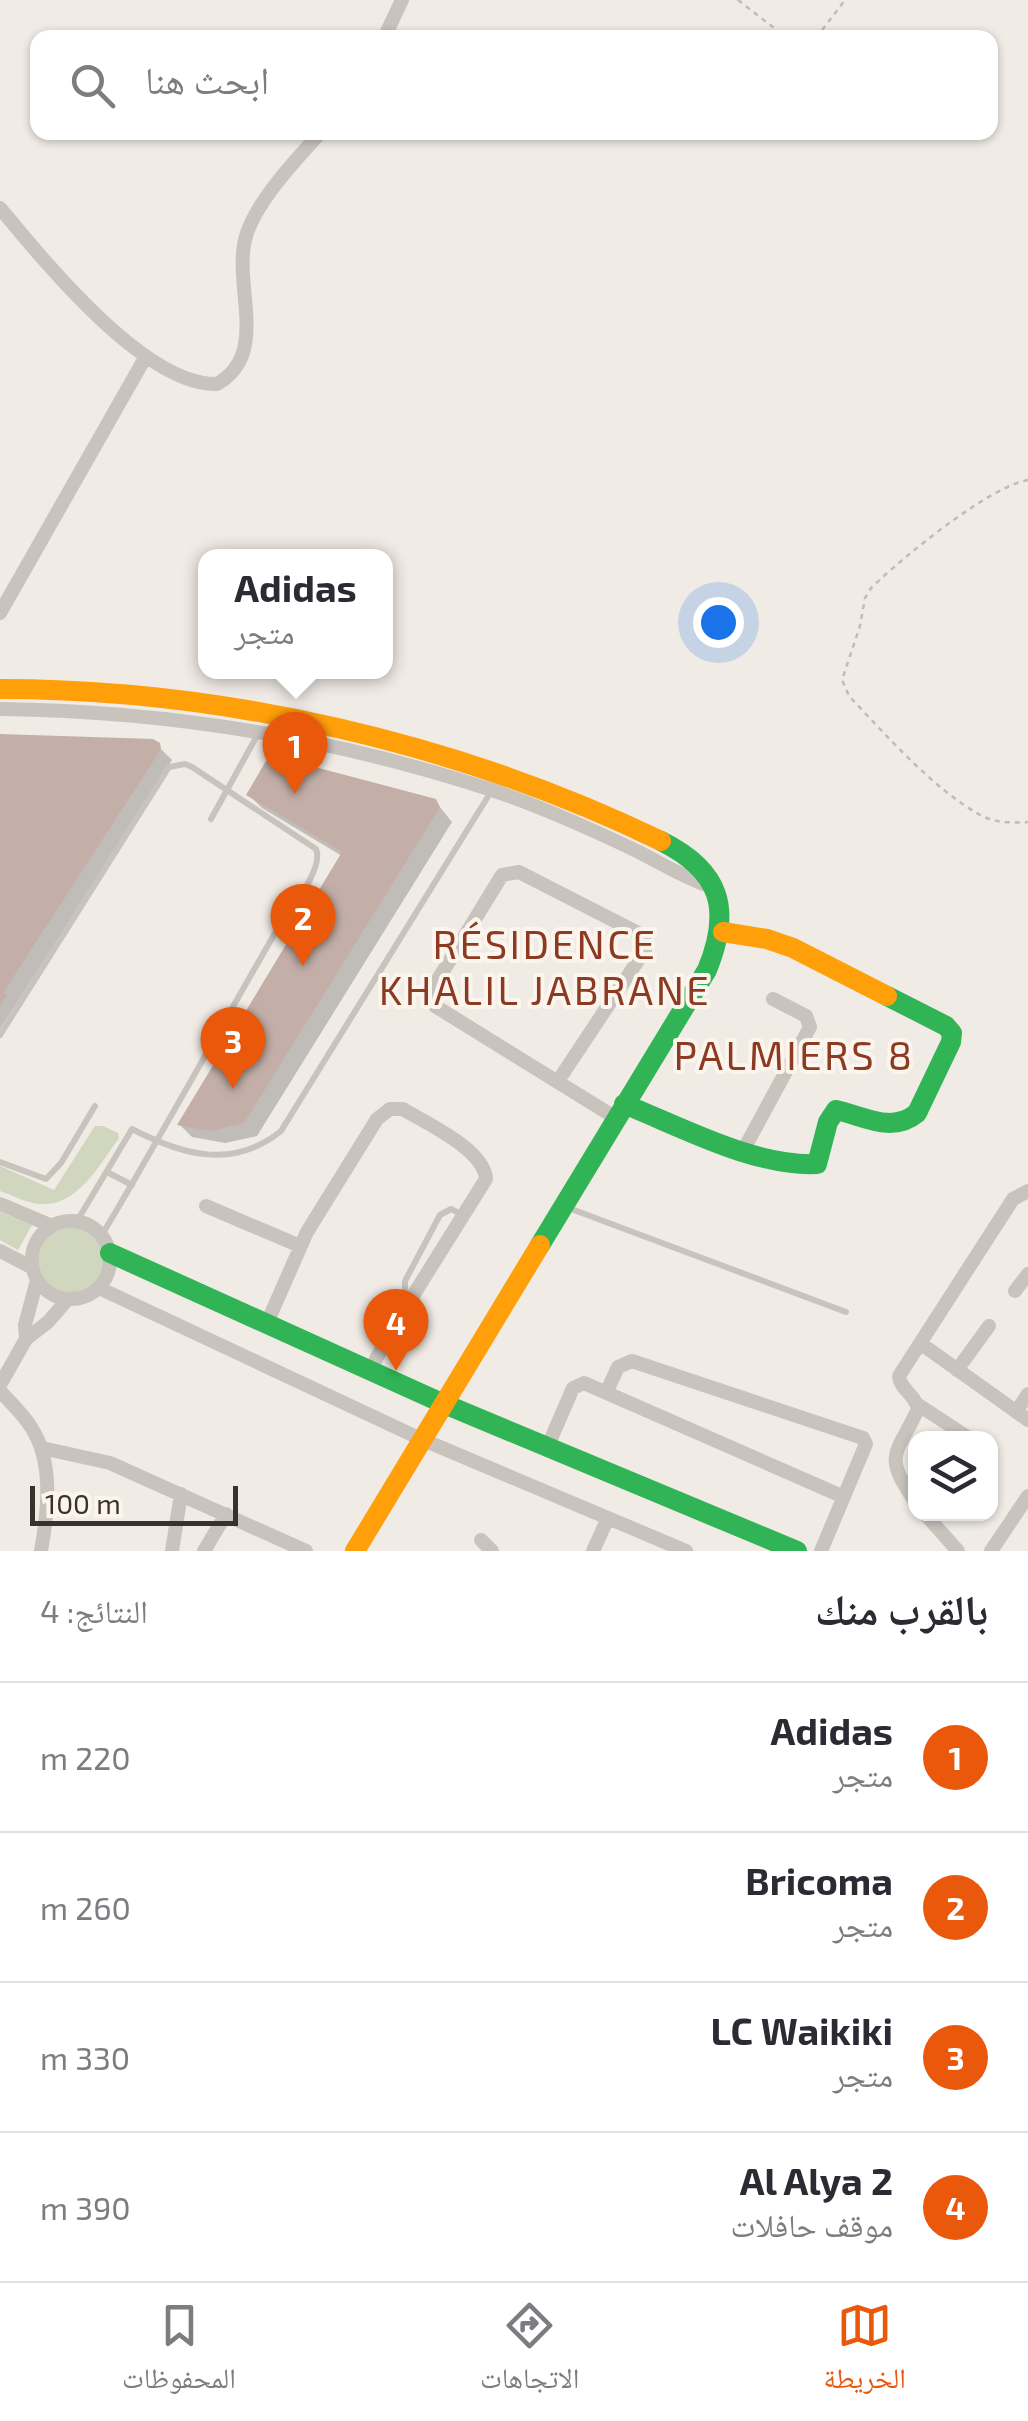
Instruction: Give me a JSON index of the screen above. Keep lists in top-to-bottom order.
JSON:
{
  "districts": ["RÉSIDENCE KHALIL JABRANE", "PALMIERS 8"],
  "scale_bar": "100 m",
  "page": {
    "search": "ابحث هنا",
    "popup": ["Adidas", "متجر"],
    "pins": [
      "1",
      "2",
      "3",
      "4"
    ],
    "scale": "100 m",
    "heading": ["بالقرب منك", "النتائج: 4"],
    "list": [
      {
        "mark": "1",
        "name": "Adidas",
        "note": "متجر",
        "value": "220 m"
      },
      {
        "mark": "2",
        "name": "Bricoma",
        "note": "متجر",
        "value": "260 m"
      },
      {
        "mark": "3",
        "name": "LC Waikiki",
        "note": "متجر",
        "value": "330 m"
      },
      {
        "mark": "4",
        "name": "Al Alya 2",
        "note": "موقف حافلات",
        "value": "390 m"
      }
    ],
    "nav": ["الخريطة", "الاتجاهات", "المحفوظات"]
  }
}
